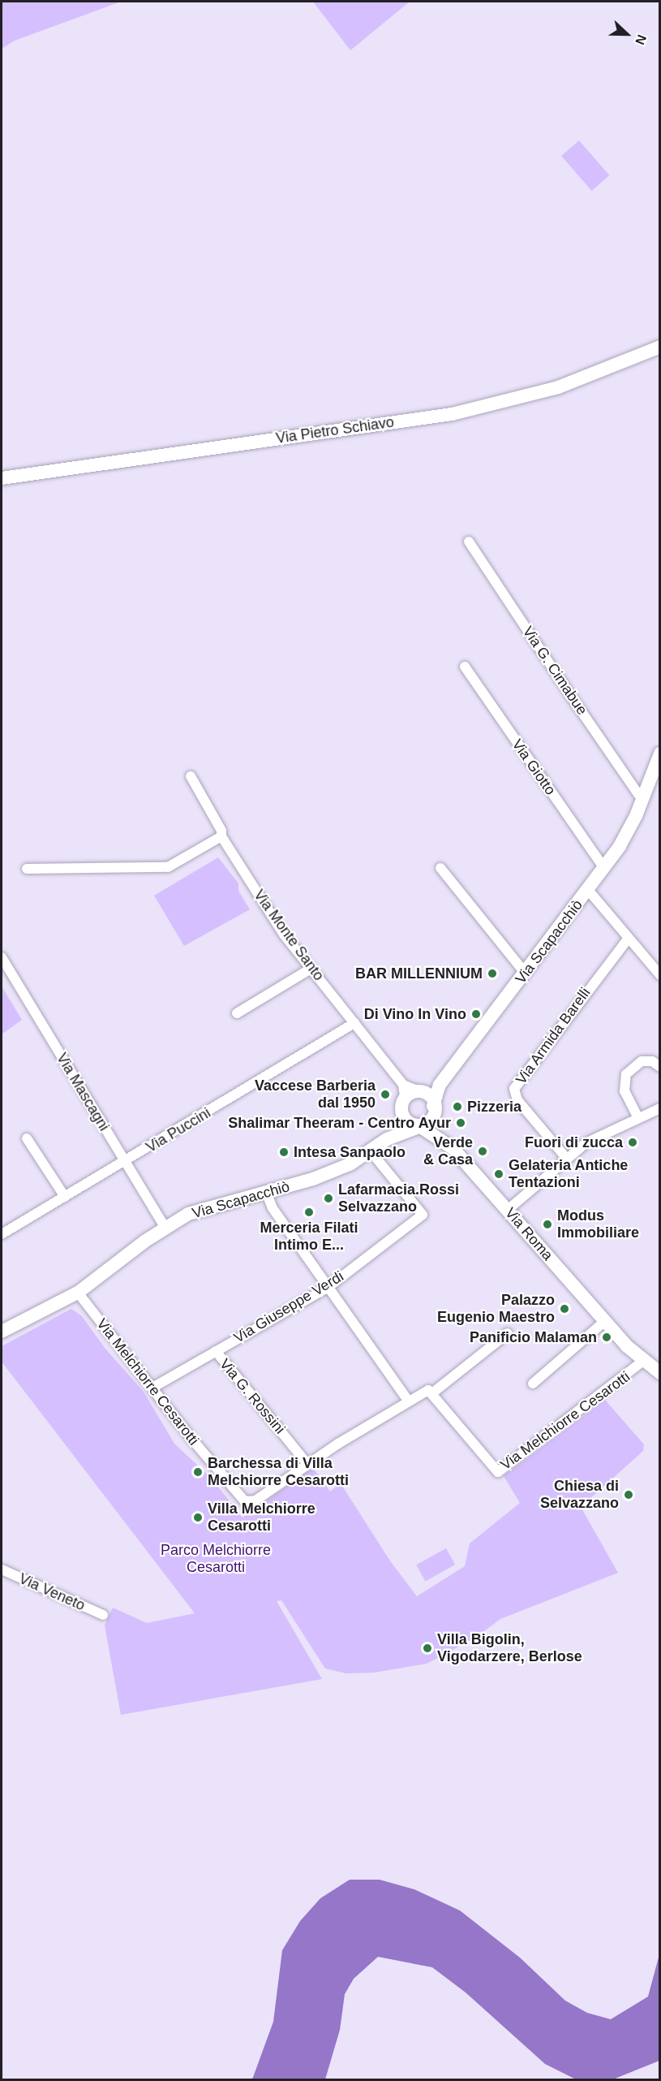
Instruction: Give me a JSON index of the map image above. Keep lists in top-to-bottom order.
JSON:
{
  "streets": {
    "street": [
      "Via Pietro Schiavo",
      "Via G. Cimabue",
      "Via Giotto",
      "Via Monte Santo",
      "Via Scapacchiò",
      "Via Armida Barelli",
      "Via Mascagni",
      "Via Puccini",
      "Via Roma",
      "Via Giuseppe Verdi",
      "Via Melchiorre Cesarotti",
      "Via G. Rossini",
      "Via Veneto"
    ]
  },
  "crossings": [
    ["Via G. Cimabue", "Via Scapacchiò"],
    ["Via Giotto", "Via Scapacchiò"],
    ["Via Monte Santo", "Via Scapacchiò"],
    ["Via Monte Santo", "Via Puccini"],
    ["Via Monte Santo", "Via Roma"],
    ["Via Scapacchiò", "Via Armida Barelli"],
    ["Via Scapacchiò", "Via Mascagni"],
    ["Via Scapacchiò", "Via Roma"],
    ["Via Scapacchiò", "Via Giuseppe Verdi"],
    ["Via Scapacchiò", "Via Melchiorre Cesarotti"],
    ["Via Mascagni", "Via Puccini"],
    ["Via Roma", "Via Melchiorre Cesarotti"],
    ["Via Giuseppe Verdi", "Via Melchiorre Cesarotti"],
    ["Via Giuseppe Verdi", "Via G. Rossini"],
    ["Via Melchiorre Cesarotti", "Via G. Rossini"]
  ],
  "parks": ["Parco Melchiorre Cesarotti"],
  "places": [
    "BAR MILLENNIUM",
    "Di Vino In Vino",
    "Vaccese Barberia dal 1950",
    "Pizzeria",
    "Shalimar Theeram - Centro Ayur",
    "Fuori di zucca",
    "Verde & Casa",
    "Intesa Sanpaolo",
    "Gelateria Antiche Tentazioni",
    "Lafarmacia.Rossi Selvazzano",
    "Merceria Filati Intimo E...",
    "Modus Immobiliare",
    "Palazzo Eugenio Maestro",
    "Panificio Malaman",
    "Barchessa di Villa Melchiorre Cesarotti",
    "Chiesa di Selvazzano",
    "Villa Melchiorre Cesarotti",
    "Villa Bigolin, Vigodarzere, Berlose"
  ],
  "north": "right"
}
